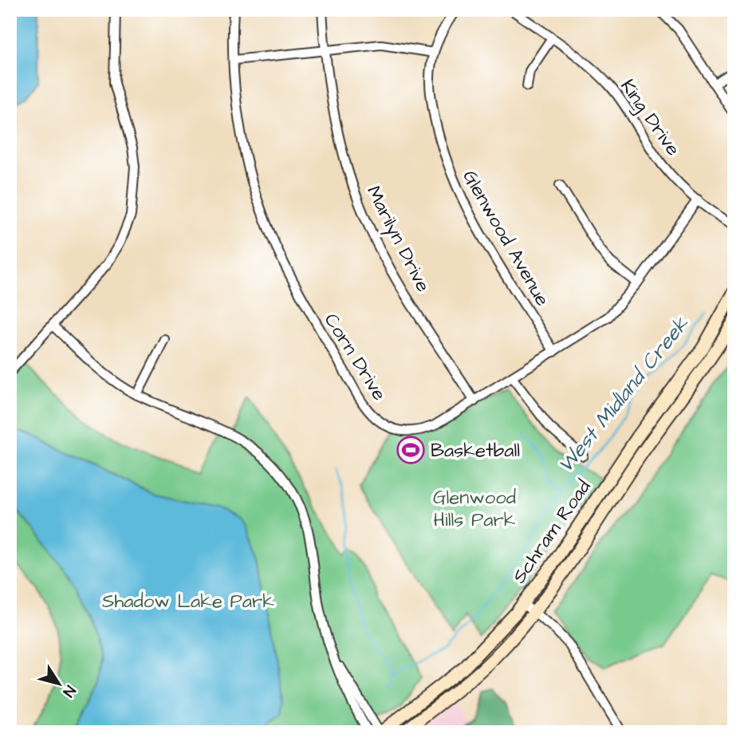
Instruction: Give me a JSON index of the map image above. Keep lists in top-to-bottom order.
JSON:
{
  "streets": {
    "main road": ["Schram Road"],
    "street": [
      "King Drive",
      "Glenwood Avenue",
      "Marilyn Drive",
      "Corn Drive"
    ]
  },
  "crossings": [
    ["King Drive", "Corn Drive"],
    ["Glenwood Avenue", "Corn Drive"],
    ["Marilyn Drive", "Corn Drive"]
  ],
  "water": ["West Midland Creek"],
  "parks": ["Glenwood Hills Park", "Shadow Lake Park"],
  "places": {
    "sports": ["Basketball"]
  },
  "north": "bottom right"
}
